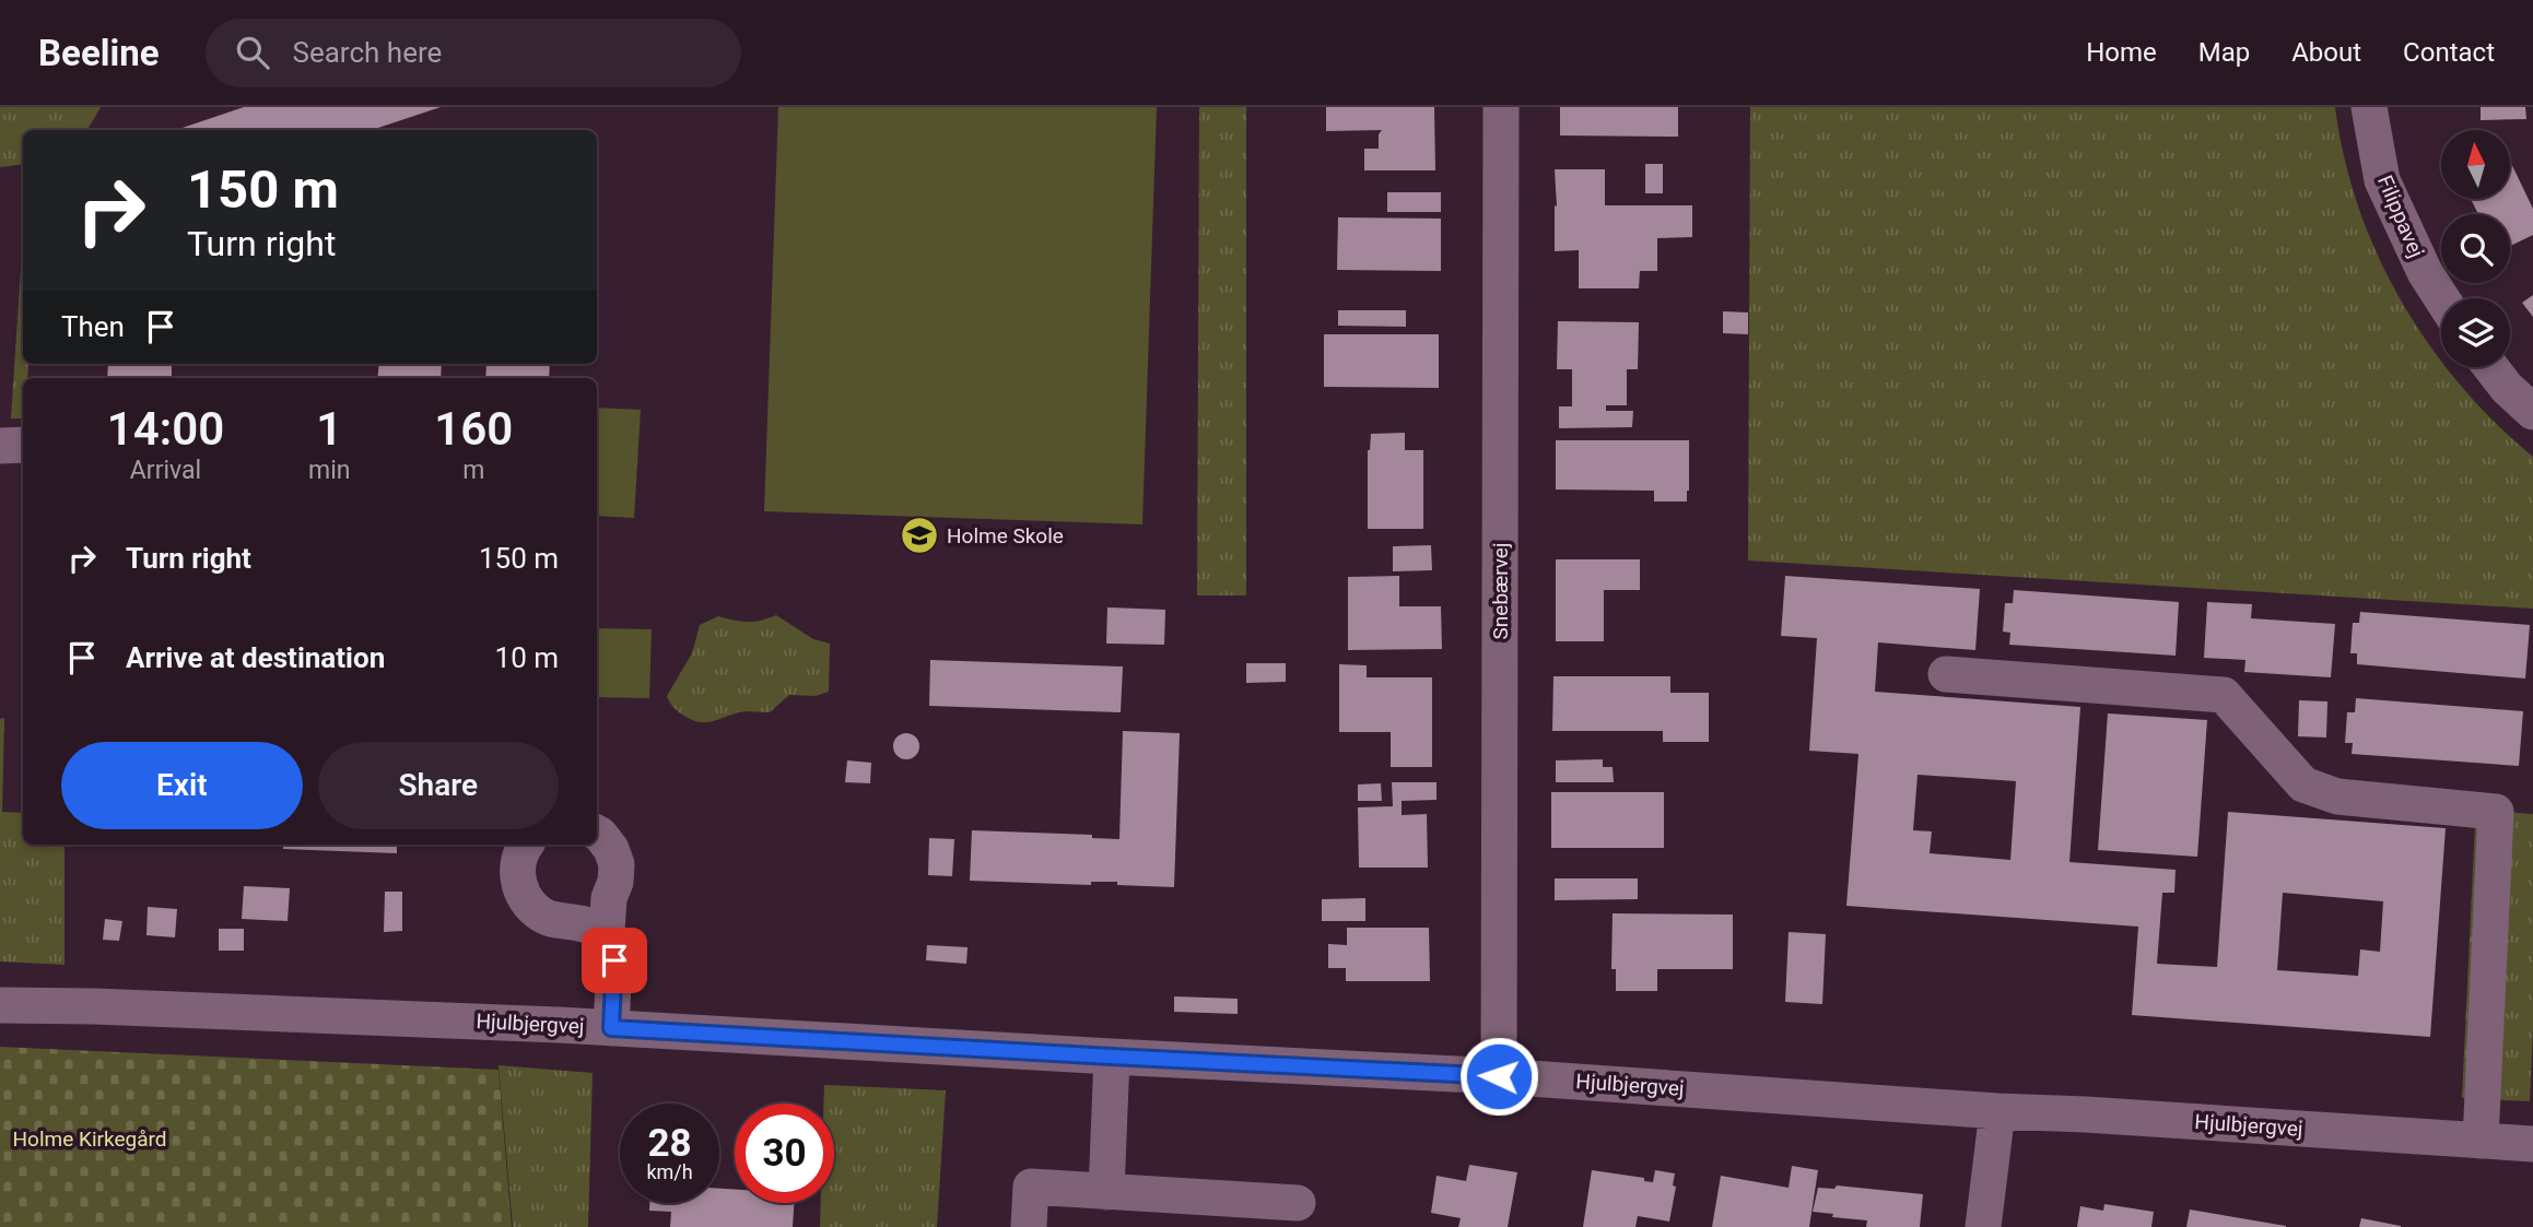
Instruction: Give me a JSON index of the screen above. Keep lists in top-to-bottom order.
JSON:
{
  "streets": {
    "street": ["Filippavej", "Snebærvej", "Hjulbjergvej"]
  },
  "crossings": [
    ["Snebærvej", "Hjulbjergvej"]
  ],
  "parks": ["Holme Kirkegård"],
  "places": {
    "school or university": ["Holme Skole"]
  },
  "north": "top",
  "page": {
    "header": "Beeline",
    "search": "Search here",
    "nav": [
      "Home",
      "Map",
      "About",
      "Contact"
    ],
    "turn": ["150 m", "Turn right"],
    "then": "Then",
    "eta": [
      "14:00",
      "Arrival",
      "1",
      "min",
      "160",
      "m"
    ],
    "list": [
      {
        "name": "Turn right",
        "value": "150 m"
      },
      {
        "name": "Arrive at destination",
        "value": "10 m"
      }
    ],
    "buttons": ["Exit", "Share"],
    "speed": "28 km/h",
    "limit": "30"
  }
}
